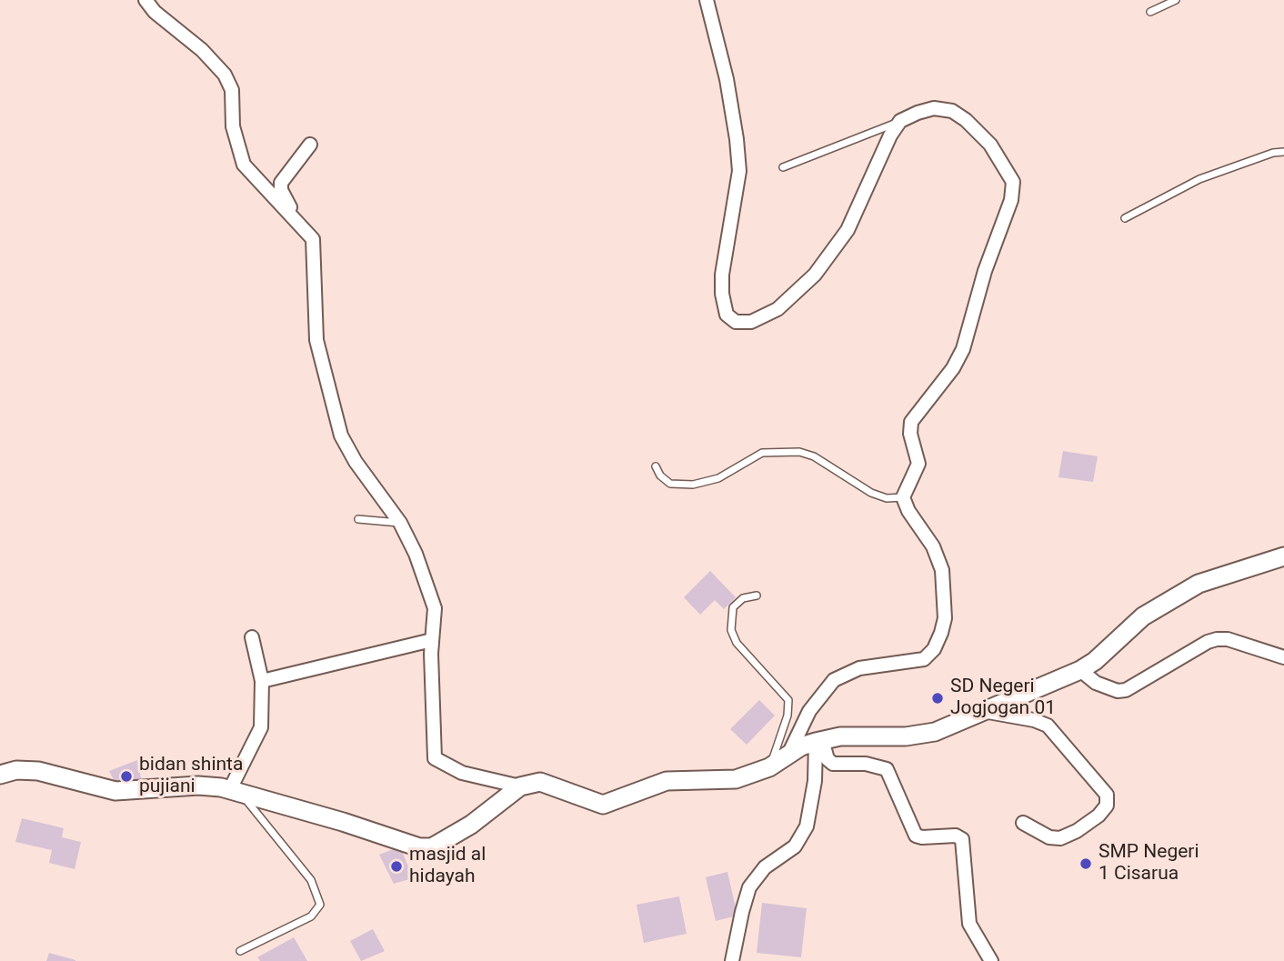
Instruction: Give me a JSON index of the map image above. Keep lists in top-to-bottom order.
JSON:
{
  "places": [
    "SD Negeri Jogjogan 01",
    "bidan shinta pujiani",
    "SMP Negeri 1 Cisarua",
    "masjid al hidayah"
  ]
}
